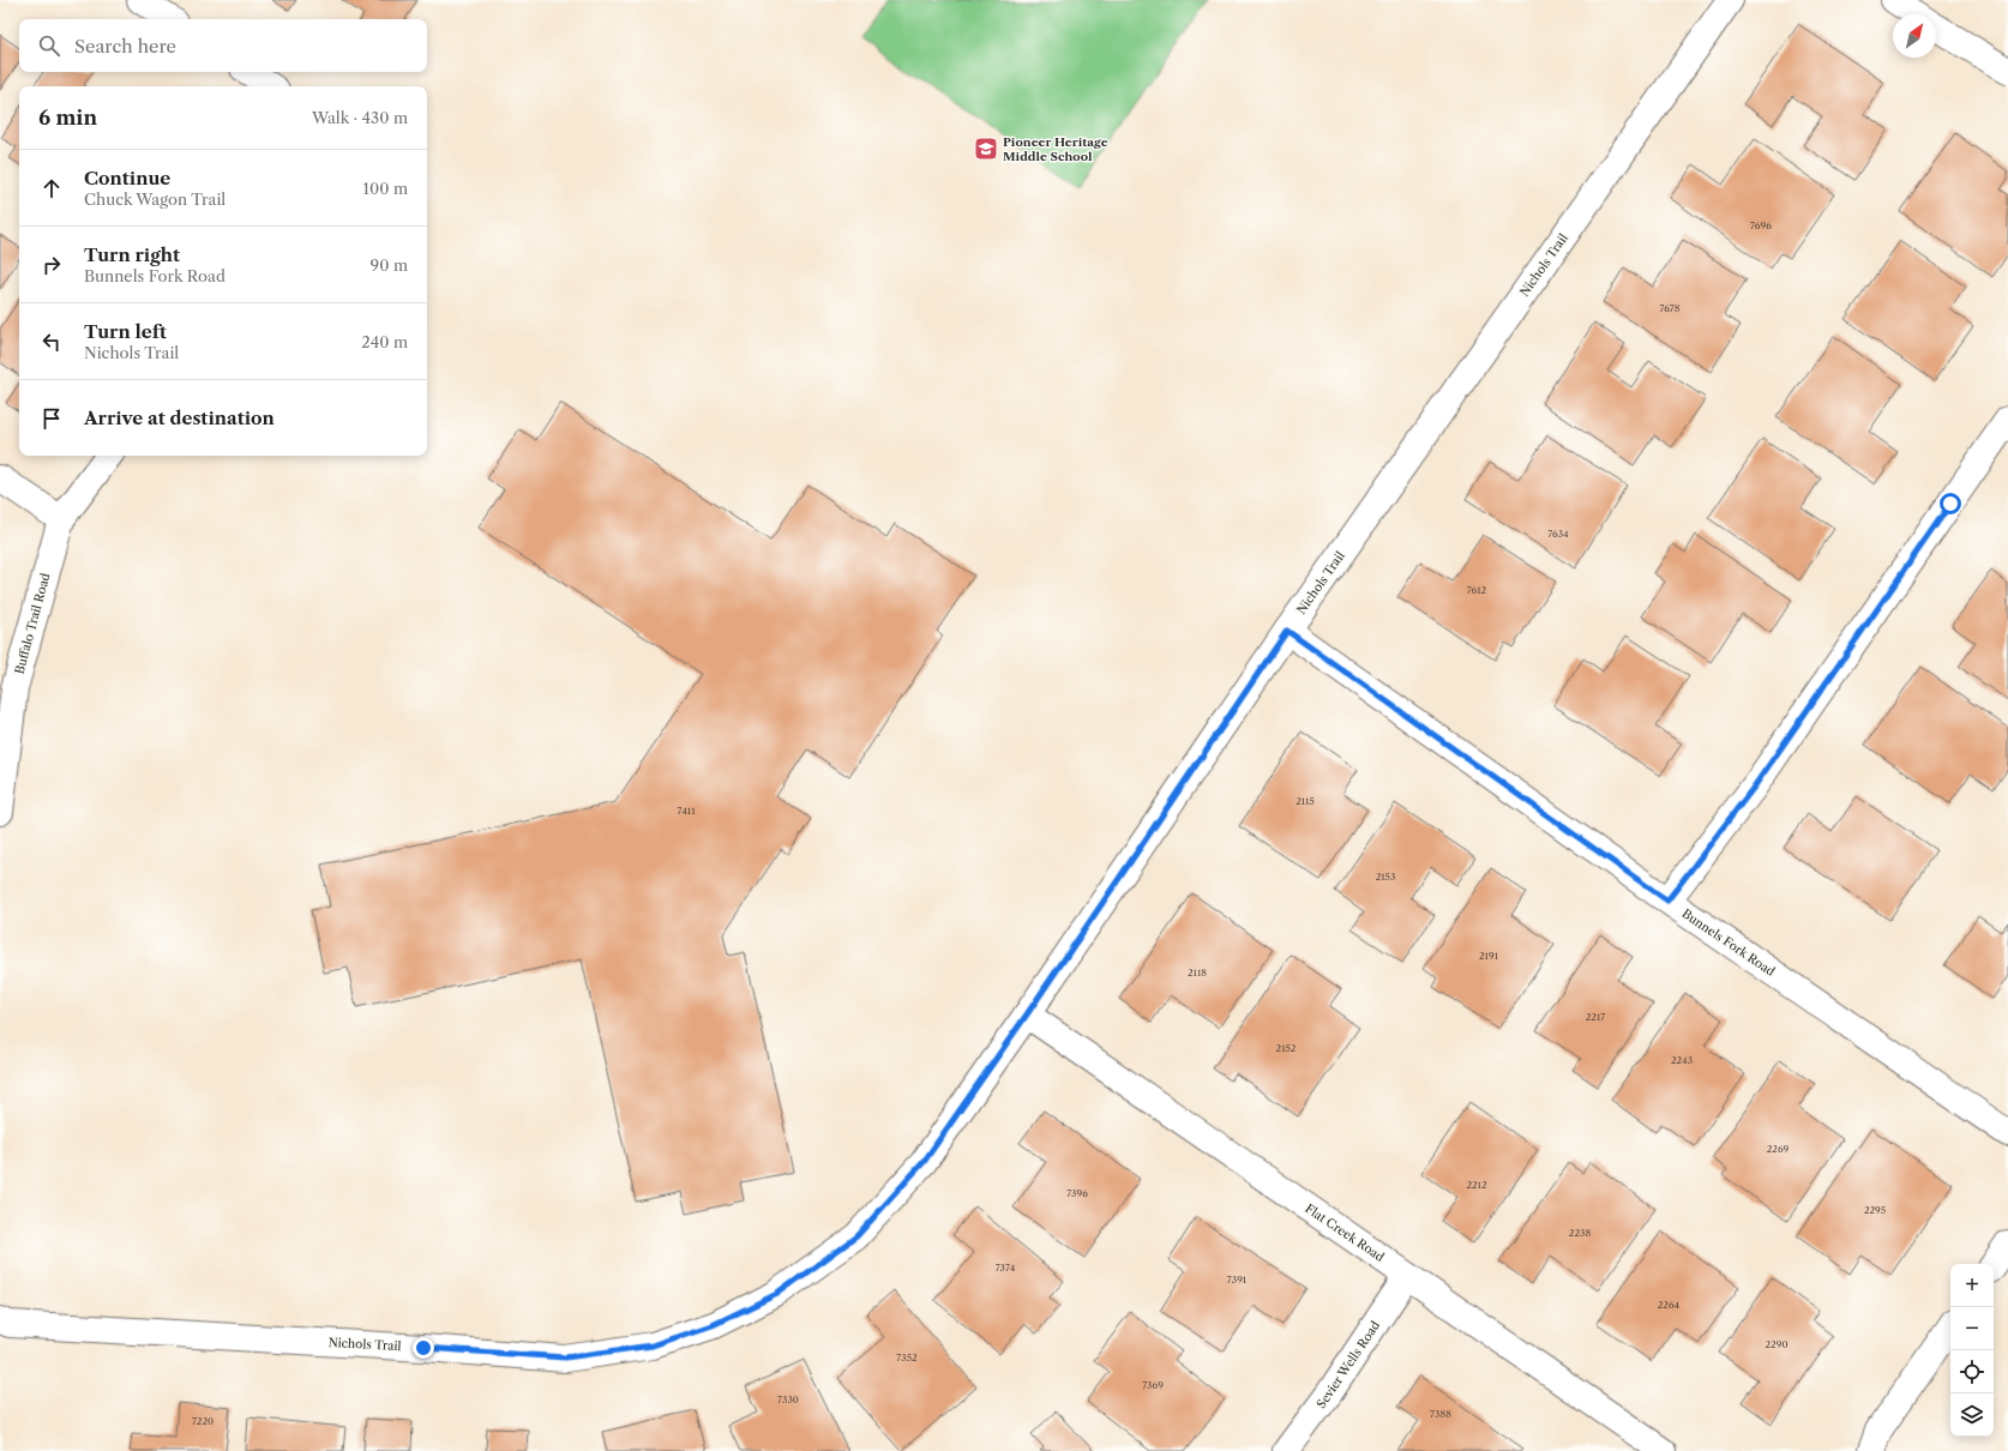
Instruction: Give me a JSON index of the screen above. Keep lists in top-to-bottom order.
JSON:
{
  "streets": {
    "street": [
      "Nichols Trail",
      "Buffalo Trail Road",
      "Bunnels Fork Road",
      "Flat Creek Road",
      "Sevier Wells Road"
    ]
  },
  "crossings": [
    ["Nichols Trail", "Bunnels Fork Road"],
    ["Nichols Trail", "Flat Creek Road"],
    ["Flat Creek Road", "Sevier Wells Road"]
  ],
  "places": {
    "school or university": ["Pioneer Heritage Middle School"]
  },
  "house_numbers": [
    "7696",
    "7678",
    "7634",
    "7612",
    "2115",
    "7411",
    "2153",
    "2191",
    "2118",
    "2217",
    "2152",
    "2243",
    "2269",
    "2212",
    "7396",
    "2295",
    "2238",
    "7374",
    "7391",
    "2264",
    "2290",
    "7352",
    "7369",
    "7330",
    "7388",
    "7220"
  ],
  "north": "top right",
  "page": {
    "search": "Search here",
    "heading": ["6 min", "Walk · 430 m"],
    "list": [
      ["Continue", "Chuck Wagon Trail", "100 m"],
      ["Turn right", "Bunnels Fork Road", "90 m"],
      ["Turn left", "Nichols Trail", "240 m"],
      "Arrive at destination"
    ],
    "map_buttons": ["+", "−"]
  }
}
